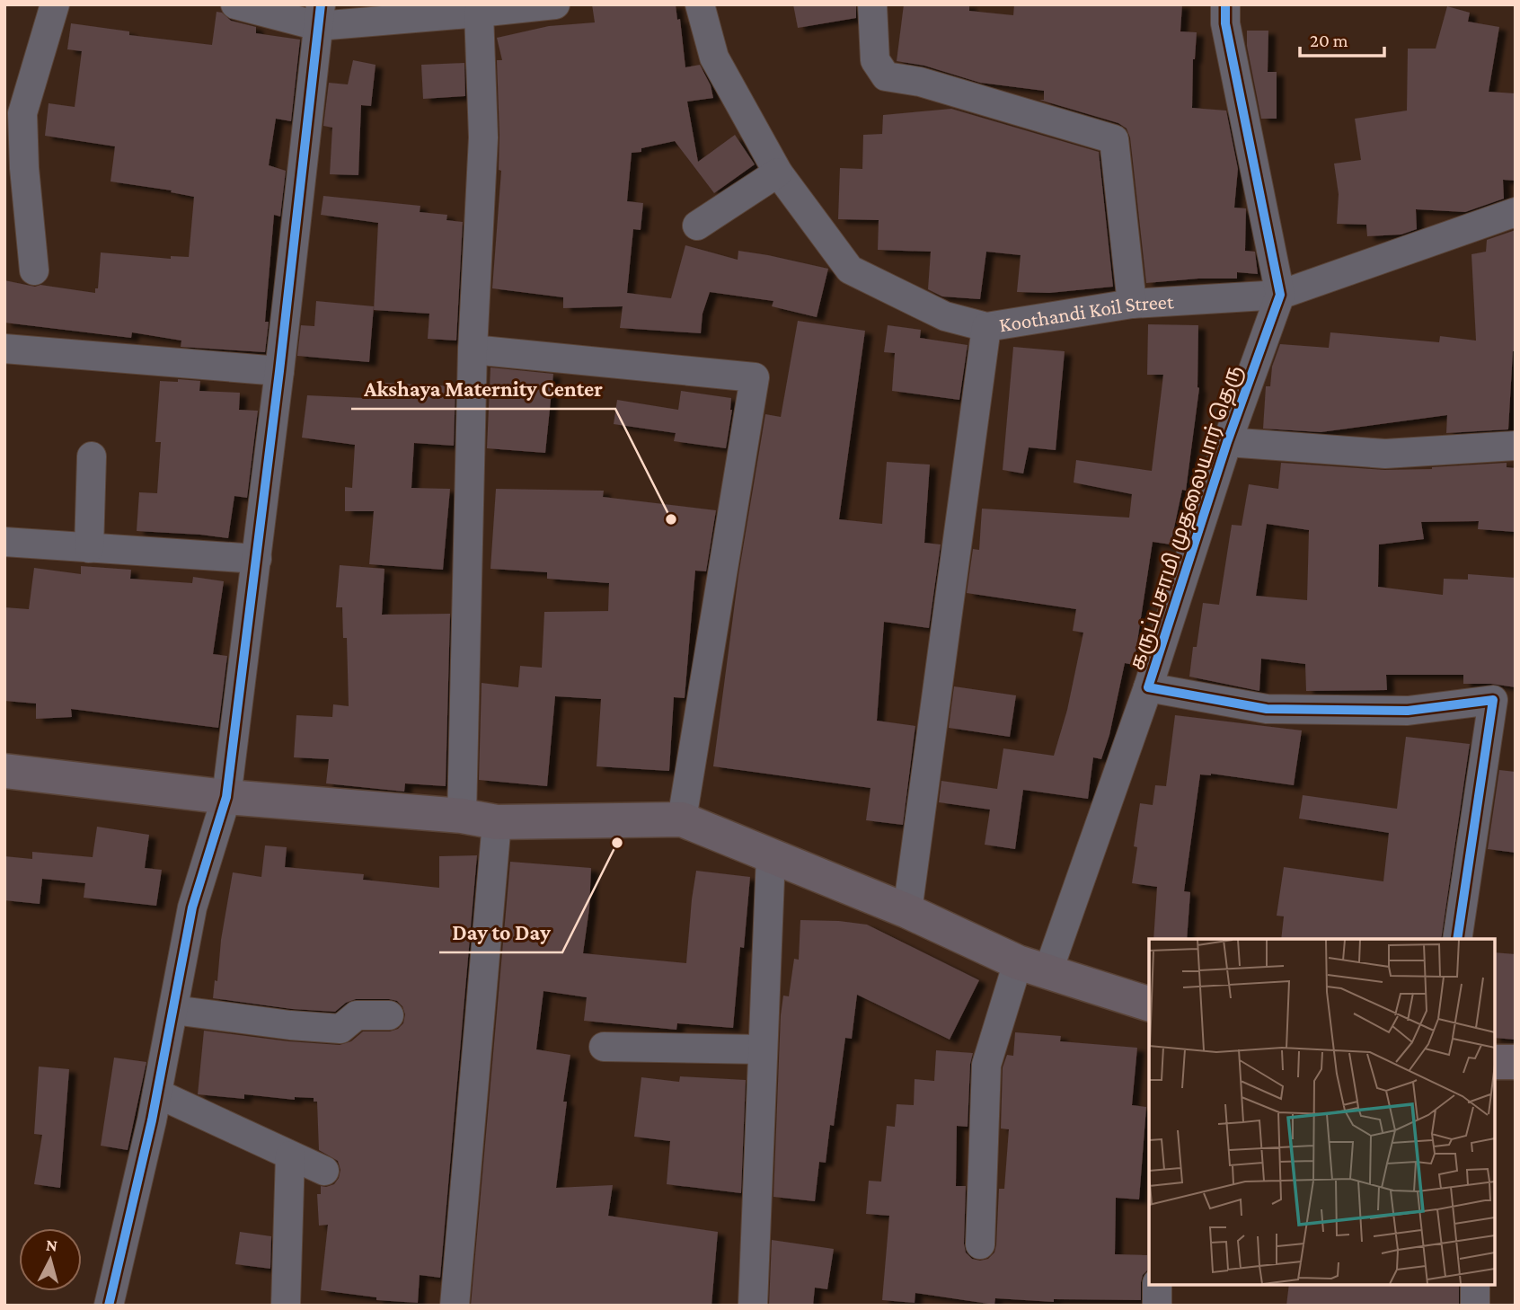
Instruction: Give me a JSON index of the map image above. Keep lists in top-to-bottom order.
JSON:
{
  "streets": {
    "street": ["Koothandi Koil Street", "கருப்பசாமி முதலையார் தெரு"]
  },
  "crossings": [
    ["Koothandi Koil Street", "கருப்பசாமி முதலையார் தெரு"]
  ],
  "places": ["Akshaya Maternity Center", "Day to Day"],
  "scale_bar": "20 m",
  "north": "top"
}
